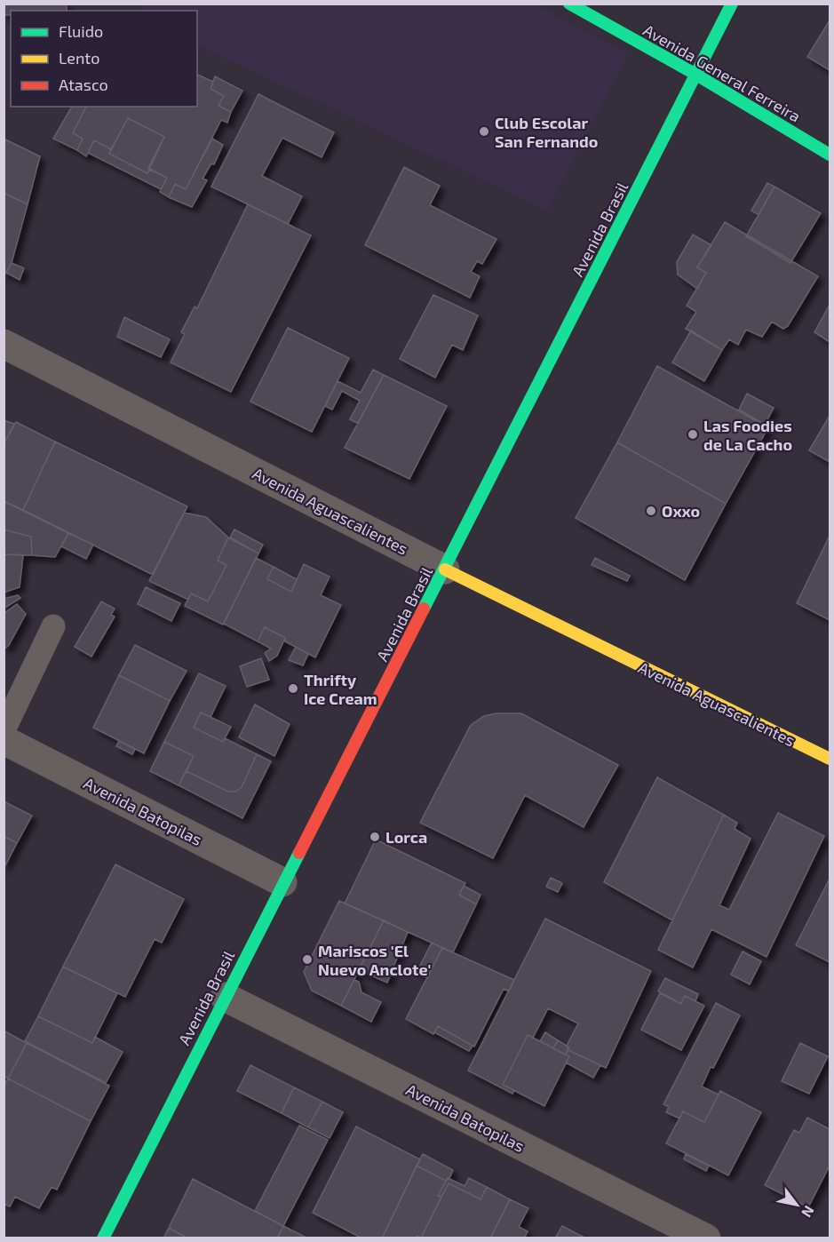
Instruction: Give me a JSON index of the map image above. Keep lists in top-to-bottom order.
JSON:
{
  "streets": {
    "main road": ["Avenida General Ferreira", "Avenida Brasil", "Avenida Aguascalientes"],
    "street": ["Avenida Batopilas"]
  },
  "crossings": [
    ["Avenida General Ferreira", "Avenida Brasil"],
    ["Avenida Brasil", "Avenida Aguascalientes"],
    ["Avenida Brasil", "Avenida Batopilas"]
  ],
  "places": [
    "Club Escolar San Fernando",
    "Las Foodies de La Cacho",
    "Oxxo",
    "Thrifty Ice Cream",
    "Lorca",
    "Mariscos 'El Nuevo Anclote'"
  ],
  "legend": ["Fluido", "Lento", "Atasco"],
  "north": "bottom right"
}
